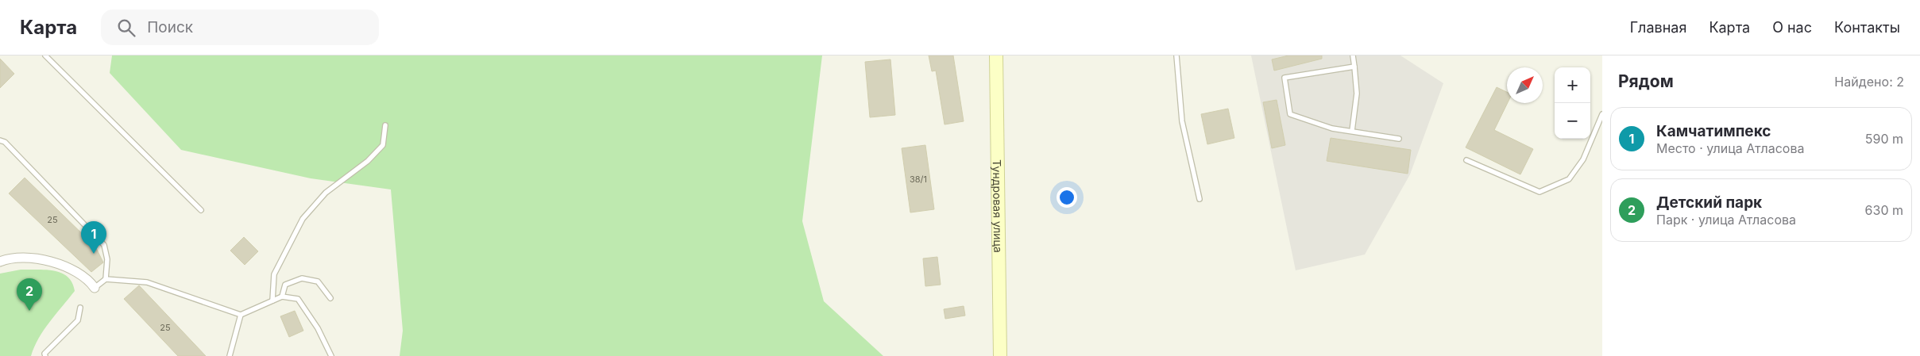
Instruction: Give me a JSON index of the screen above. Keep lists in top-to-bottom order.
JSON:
{
  "streets": {
    "main road": ["Тундровая улица"]
  },
  "house_numbers": ["38/1", "25", "25"],
  "north": "top right",
  "page": {
    "header": "Карта",
    "search": "Поиск",
    "nav": [
      "Главная",
      "Карта",
      "О нас",
      "Контакты"
    ],
    "heading": ["Рядом", "Найдено: 2"],
    "map_buttons": ["+", "−"],
    "list": [
      {
        "mark": "1",
        "name": "Камчатимпекс",
        "note": "Место · улица Атласова",
        "value": "590 m"
      },
      {
        "mark": "2",
        "name": "Детский парк",
        "note": "Парк · улица Атласова",
        "value": "630 m"
      }
    ],
    "pins": ["1", "2"]
  }
}
